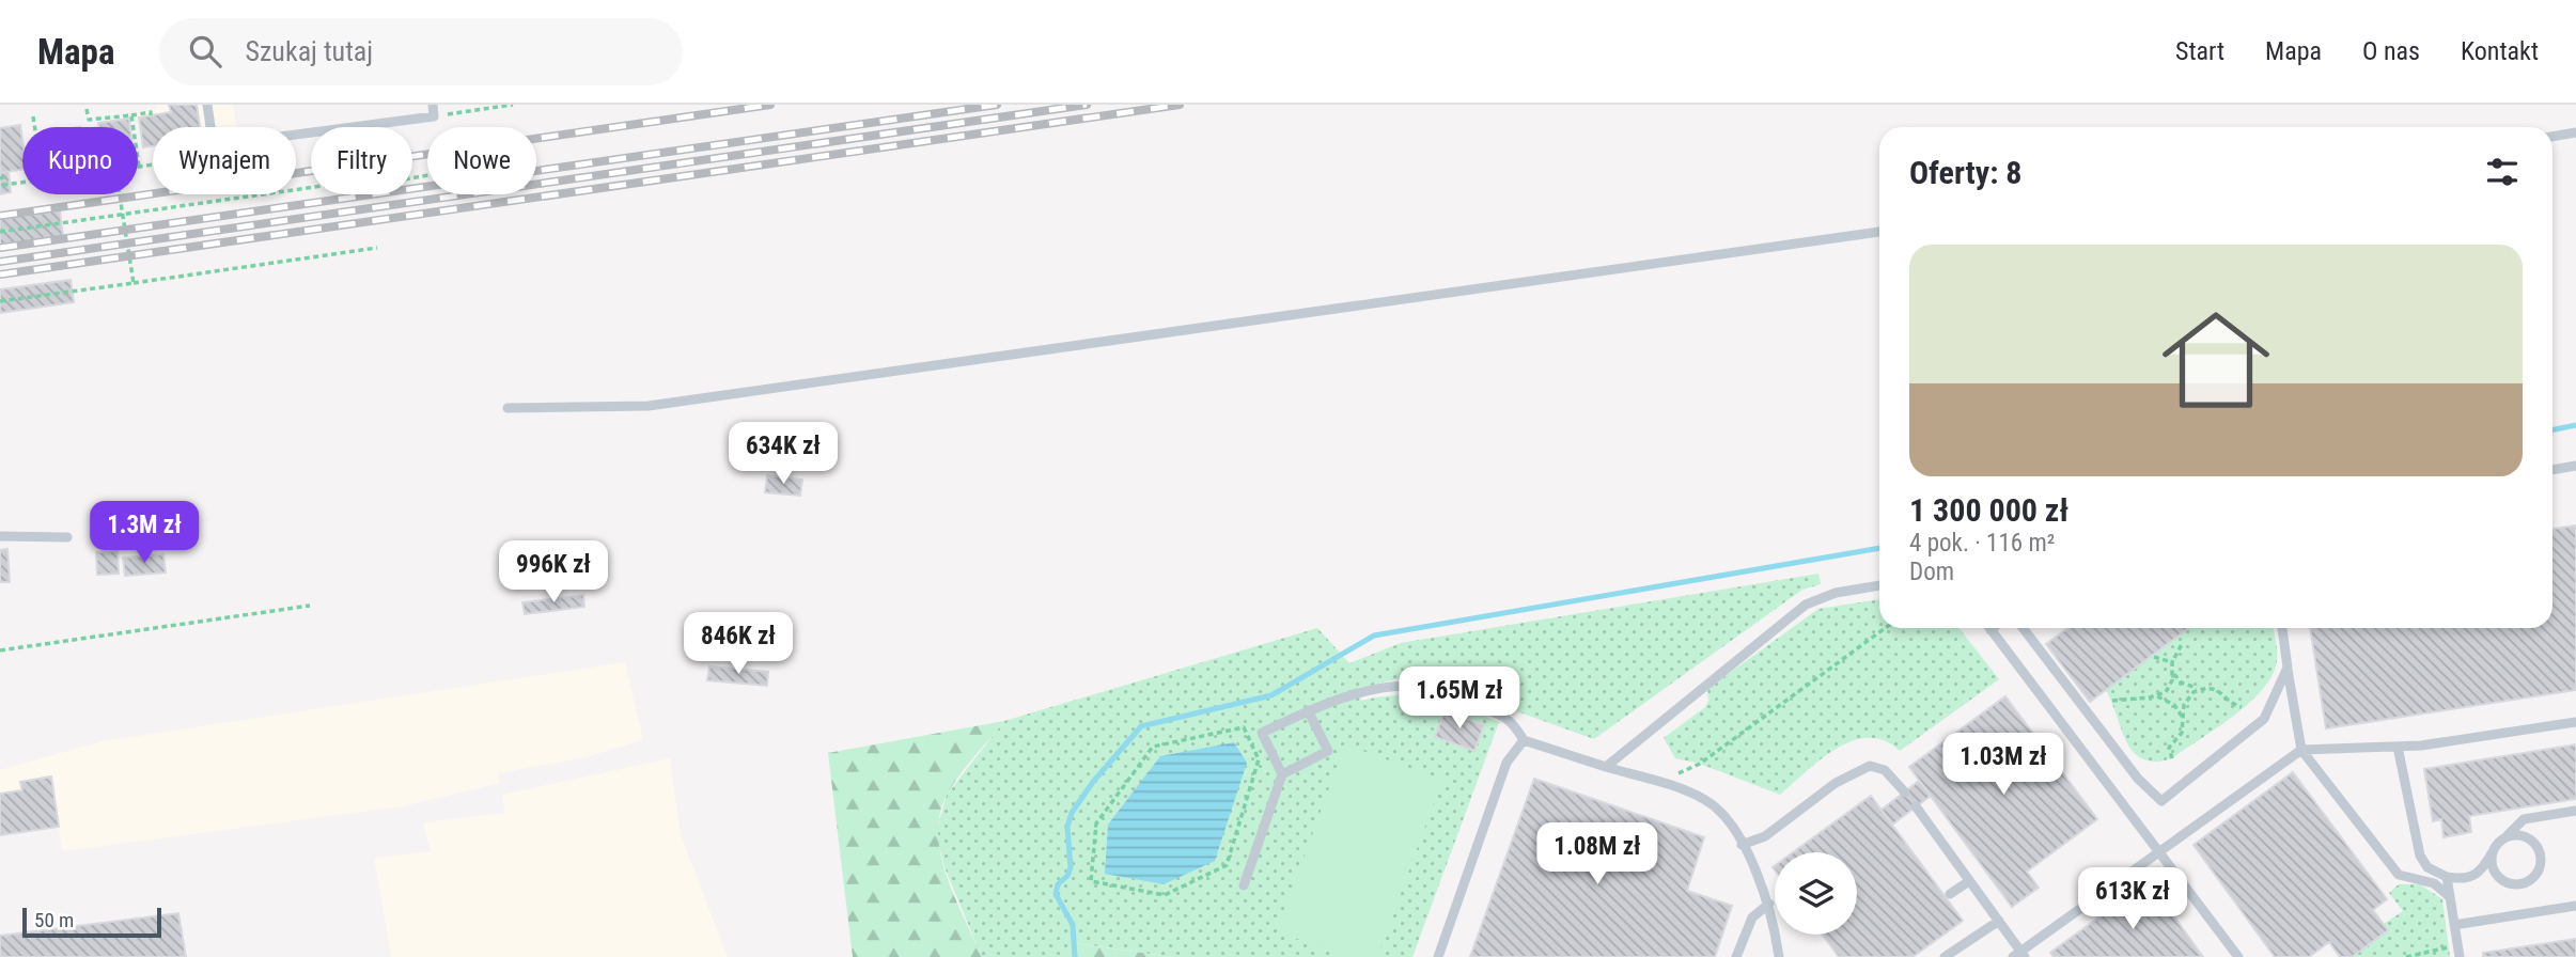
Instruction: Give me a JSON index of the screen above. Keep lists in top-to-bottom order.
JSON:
{
  "scale_bar": "50 m",
  "page": {
    "header": "Mapa",
    "search": "Szukaj tutaj",
    "nav": [
      "Start",
      "Mapa",
      "O nas",
      "Kontakt"
    ],
    "chip": [
      "Kupno",
      "Wynajem",
      "Filtry",
      "Nowe"
    ],
    "heading": "Oferty: 8",
    "list": [
      {
        "name": "1 300 000 zł",
        "note": "4 pok. · 116 m² · Dom"
      }
    ],
    "price": [
      "634K zł",
      "1.3M zł",
      "996K zł",
      "846K zł",
      "1.65M zł",
      "1.03M zł",
      "1.08M zł",
      "613K zł"
    ],
    "scale": "50 m"
  }
}
